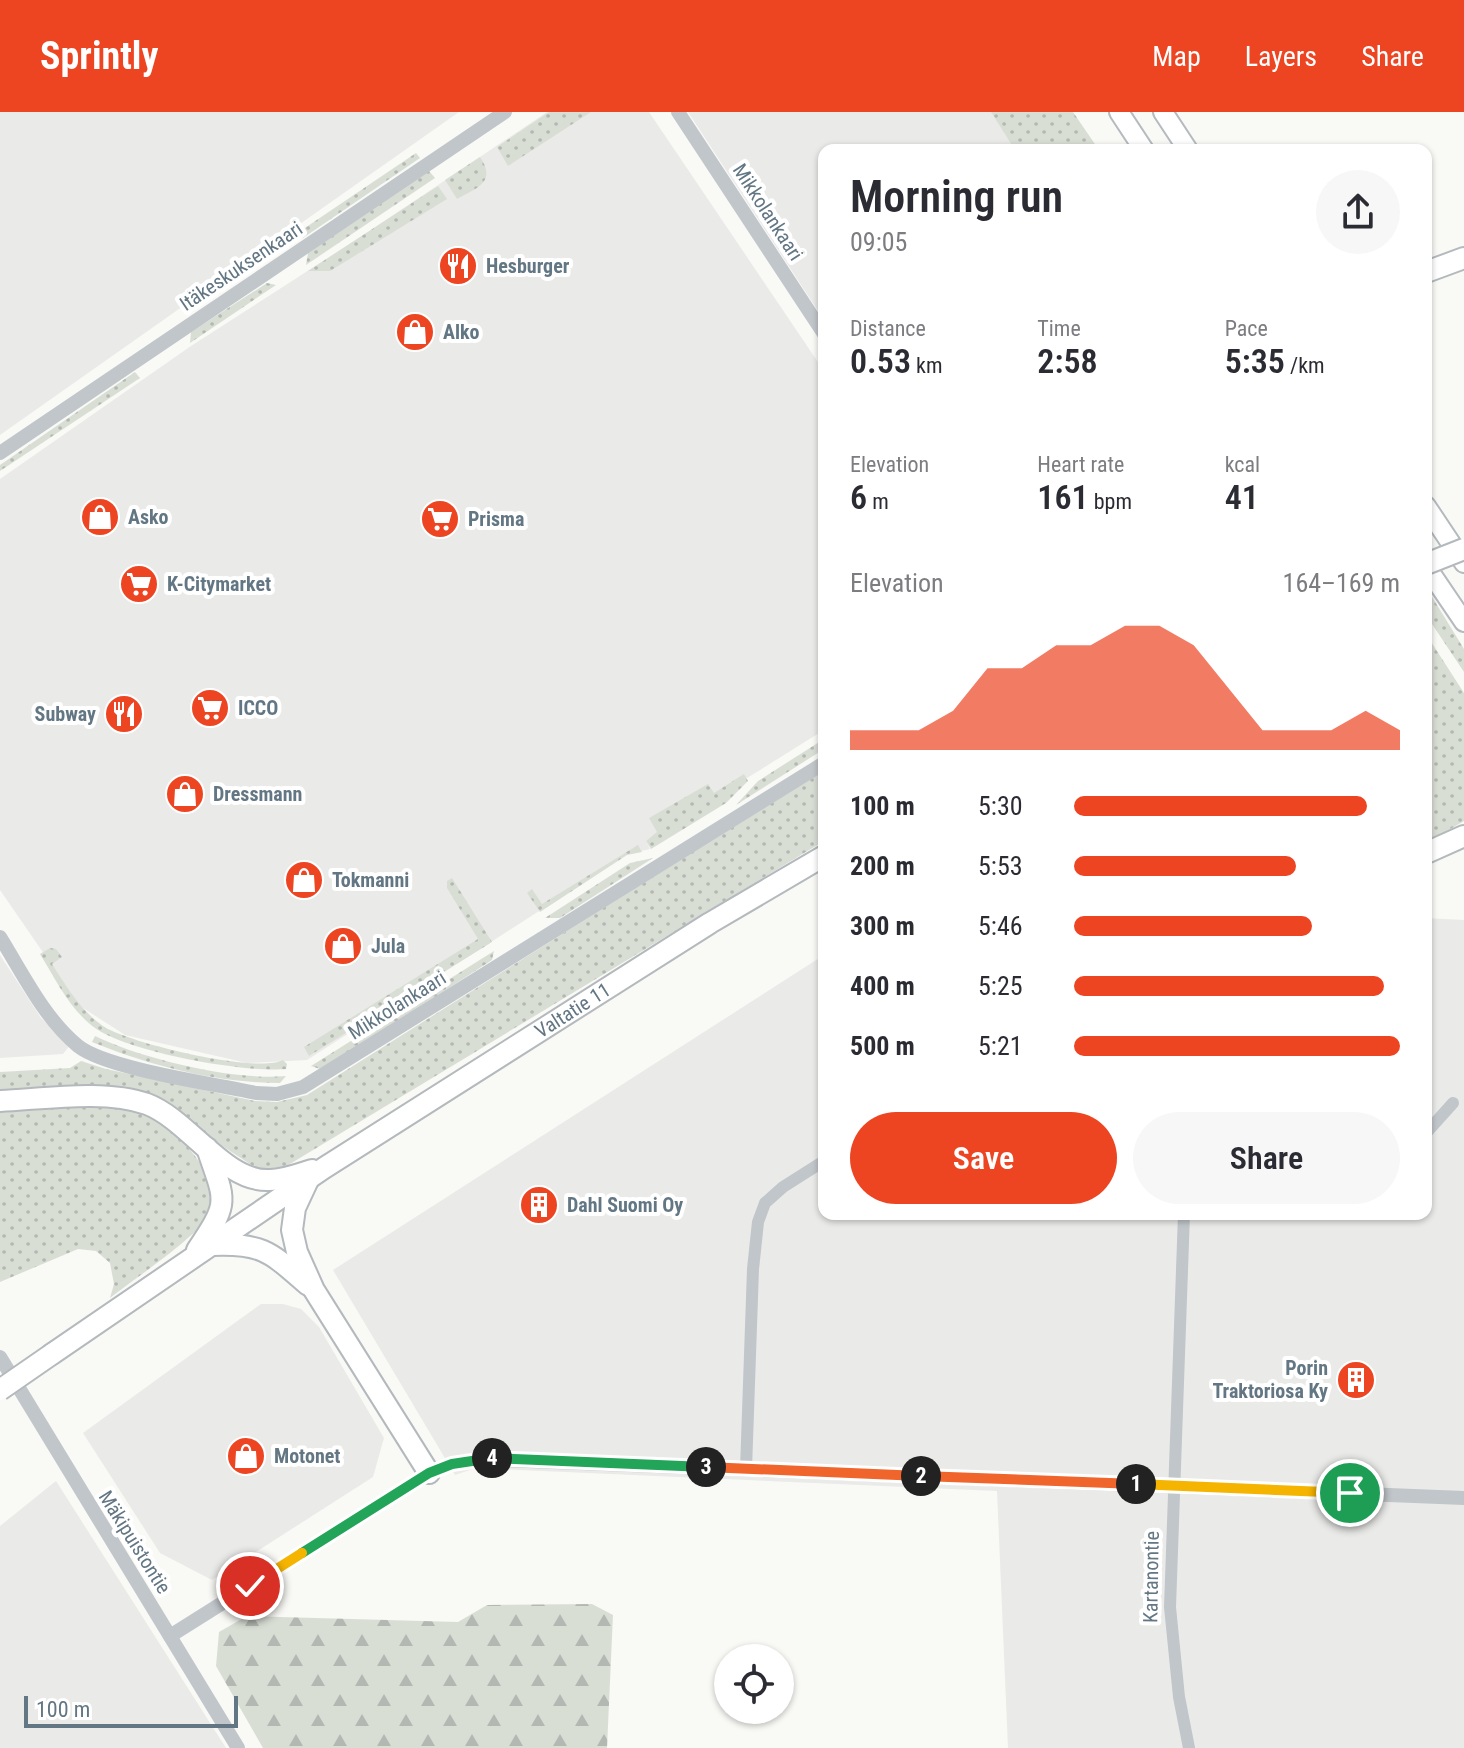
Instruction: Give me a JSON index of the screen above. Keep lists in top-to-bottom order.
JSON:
{
  "streets": {
    "highway": ["Valtatie 11"],
    "street": [
      "Mikkolankaari",
      "Itäkeskuksenkaari",
      "Mäkipuistontie",
      "Kartanontie"
    ]
  },
  "places": {
    "restaurant": ["Hesburger", "Subway"],
    "shop": [
      "Alko",
      "Asko",
      "Dressmann",
      "Tokmanni",
      "Jula",
      "Motonet"
    ],
    "supermarket": ["Prisma", "K-Citymarket", "ICCO"],
    "building": ["Dahl Suomi Oy", "Porin Traktoriosa Ky"]
  },
  "scale_bar": "100 m",
  "page": {
    "header": "Sprintly",
    "nav": ["Map", "Layers", "Share"],
    "heading": ["Morning run", "09:05"],
    "stats": [
      ["Distance", "0.53 km"],
      ["Time", "2:58"],
      ["Pace", "5:35 /km"],
      ["Elevation", "6 m"],
      ["Heart rate", "161 bpm"],
      ["kcal", "41"]
    ],
    "chart": ["Elevation", "164–169 m"],
    "list": [
      {
        "name": "100 m",
        "note": "5:30"
      },
      {
        "name": "200 m",
        "note": "5:53"
      },
      {
        "name": "300 m",
        "note": "5:46"
      },
      {
        "name": "400 m",
        "note": "5:25"
      },
      {
        "name": "500 m",
        "note": "5:21"
      }
    ],
    "buttons": ["Save", "Share"],
    "pins": [
      "4",
      "3",
      "2",
      "1"
    ],
    "scale": "100 m"
  }
}
